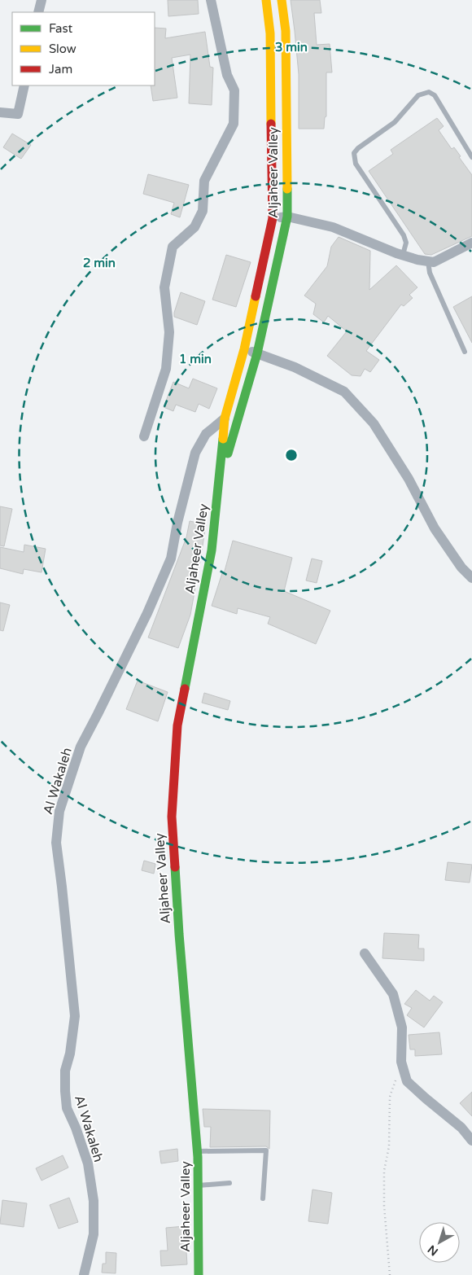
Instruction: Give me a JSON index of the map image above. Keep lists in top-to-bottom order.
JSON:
{
  "streets": {
    "street": ["Aljaheer Valley", "Al Wakaleh"]
  },
  "crossings": [
    ["Aljaheer Valley", "Al Wakaleh"]
  ],
  "legend": ["Fast", "Slow", "Jam"],
  "north": "bottom left",
  "rings": ["3 min", "2 min", "1 min"]
}
